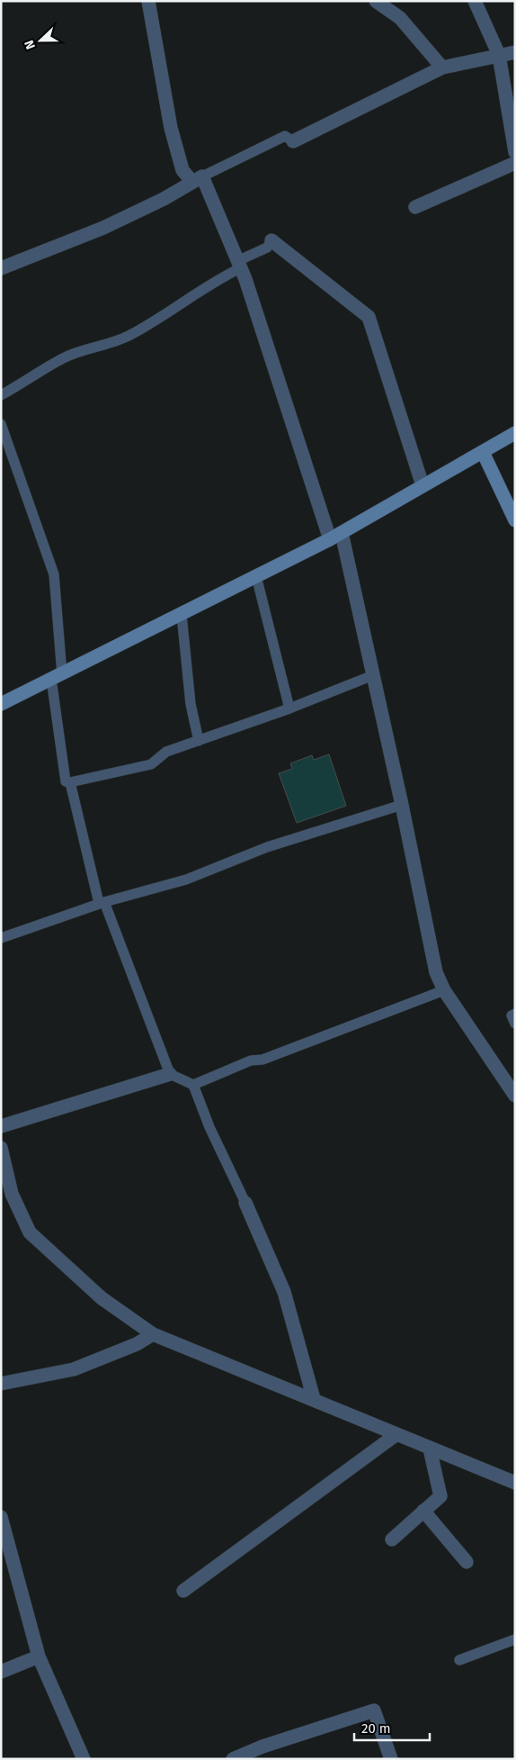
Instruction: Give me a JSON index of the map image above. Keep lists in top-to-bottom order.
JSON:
{
  "scale_bar": "20 m",
  "north": "left"
}
